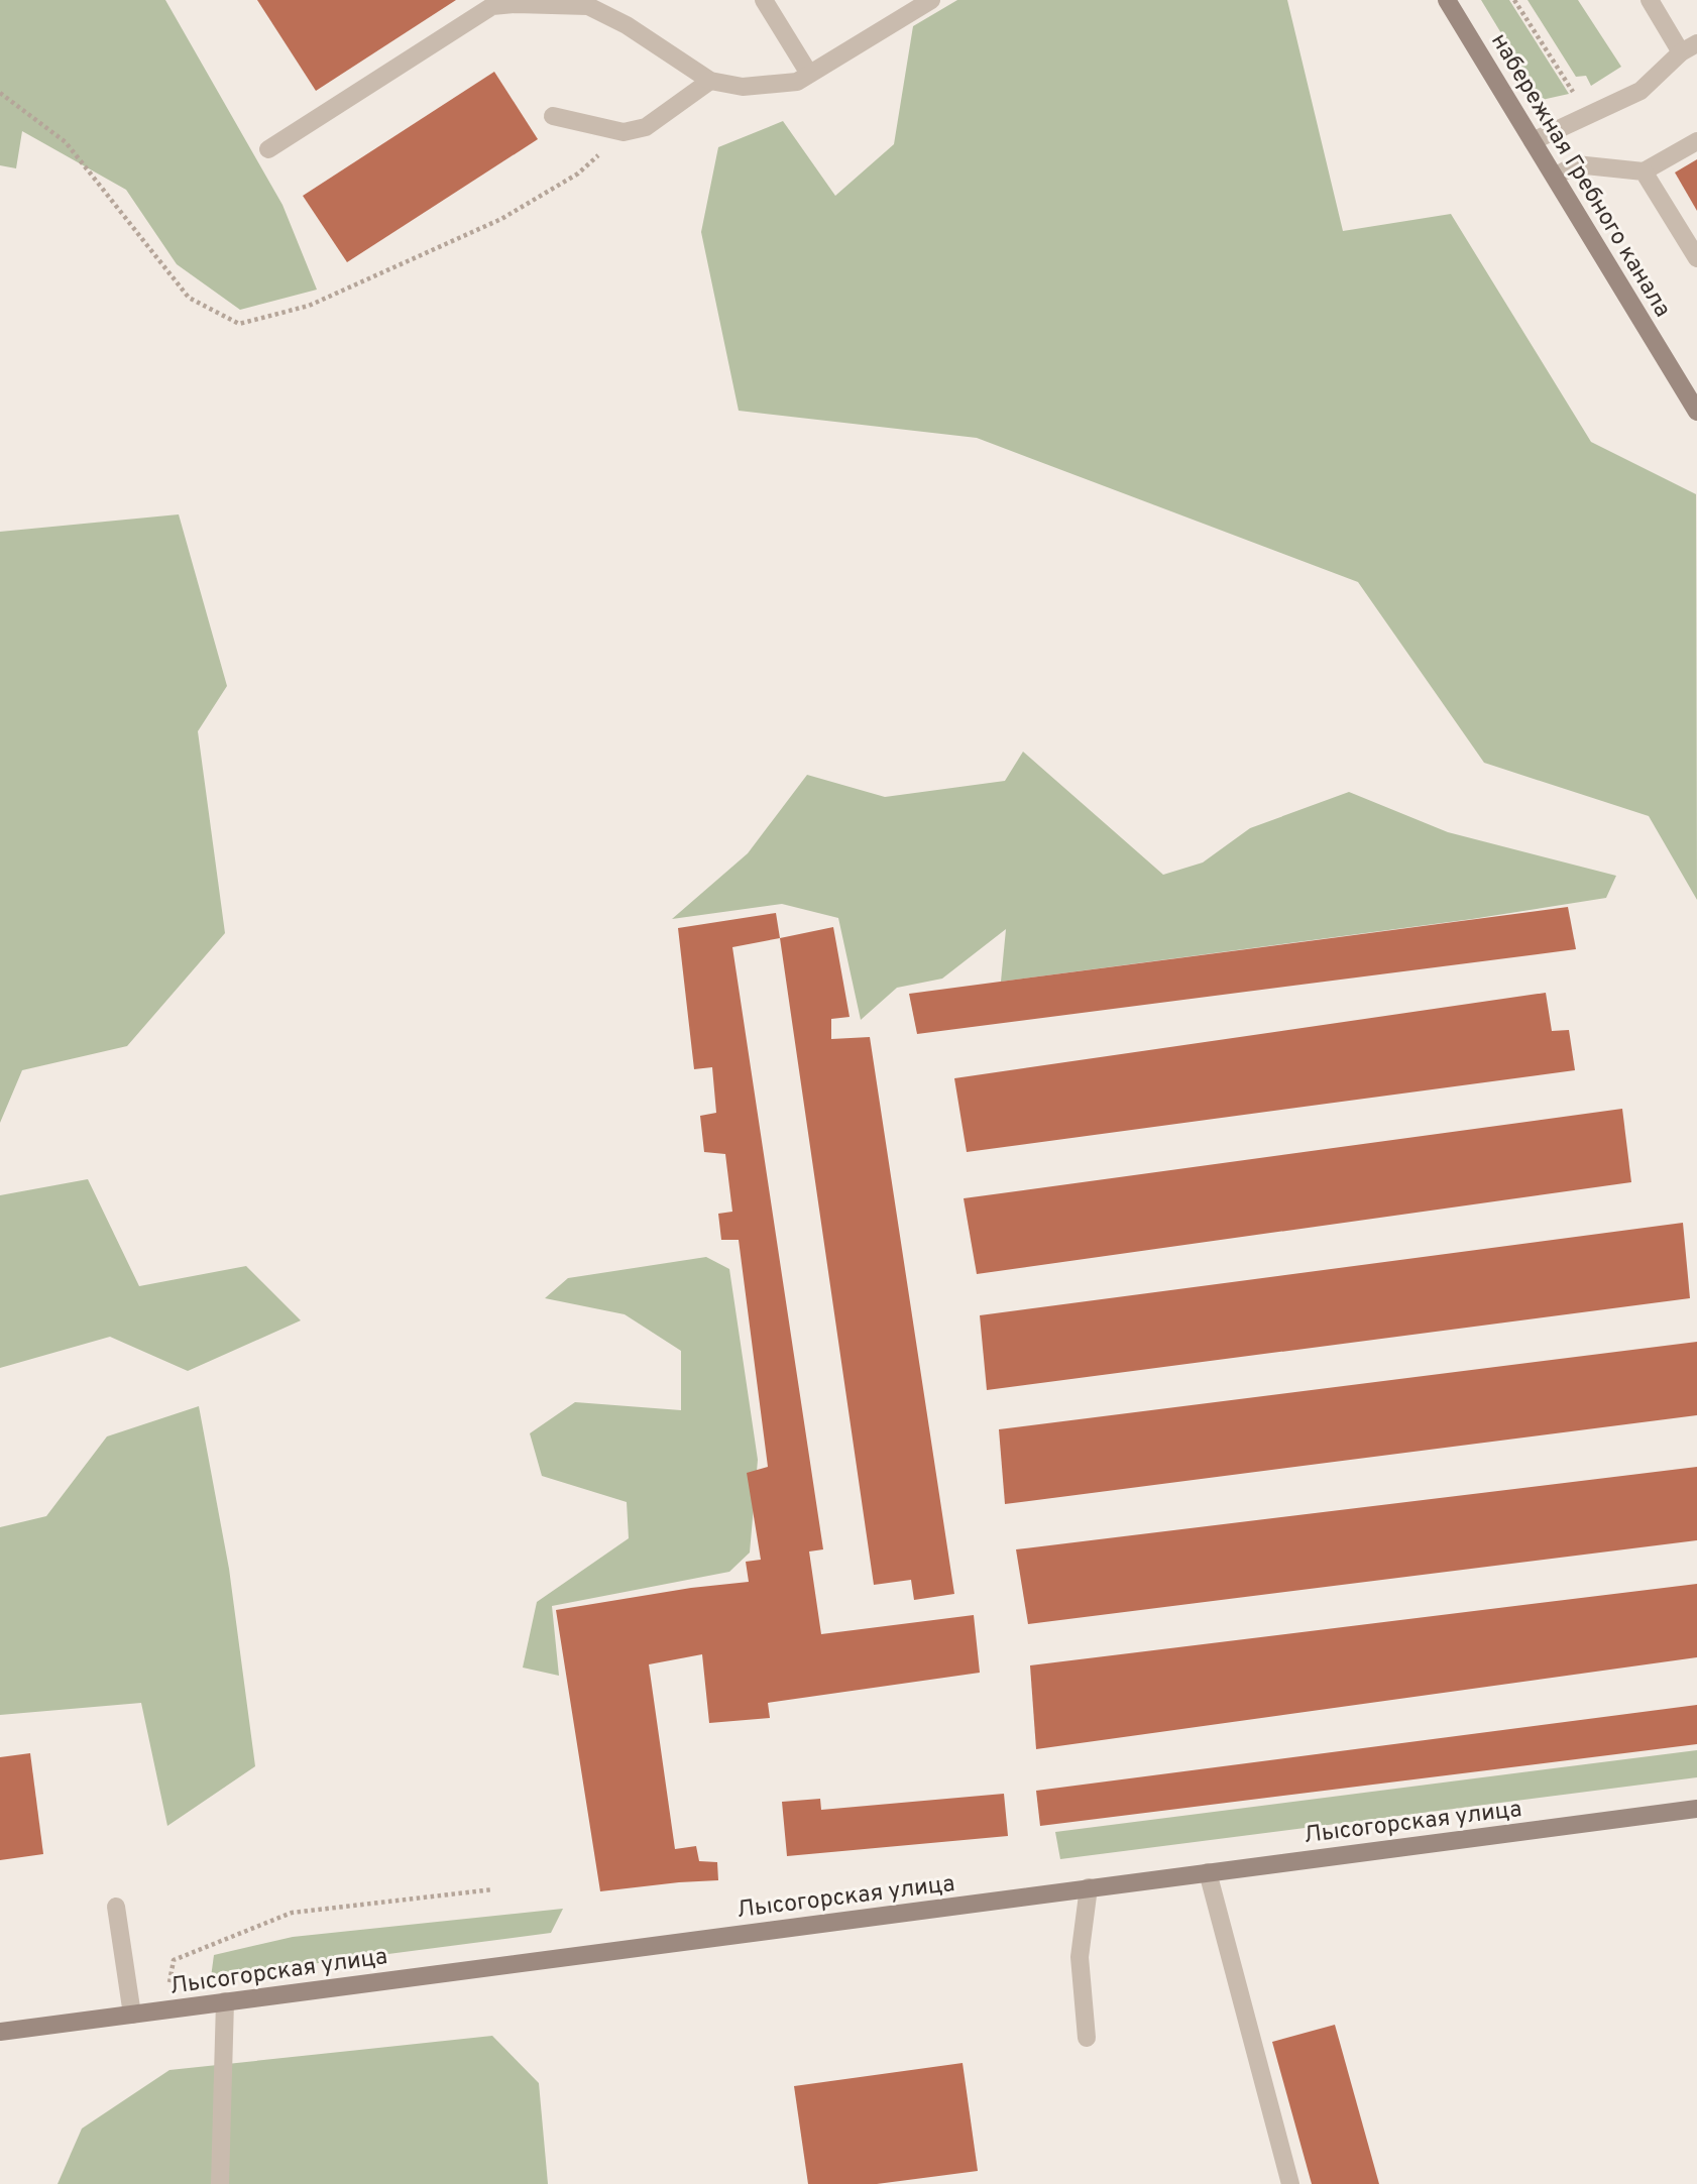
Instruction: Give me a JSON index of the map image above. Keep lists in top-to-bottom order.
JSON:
{
  "streets": {
    "street": ["набережная Гребного канала", "Лысогорская улица"]
  }
}
